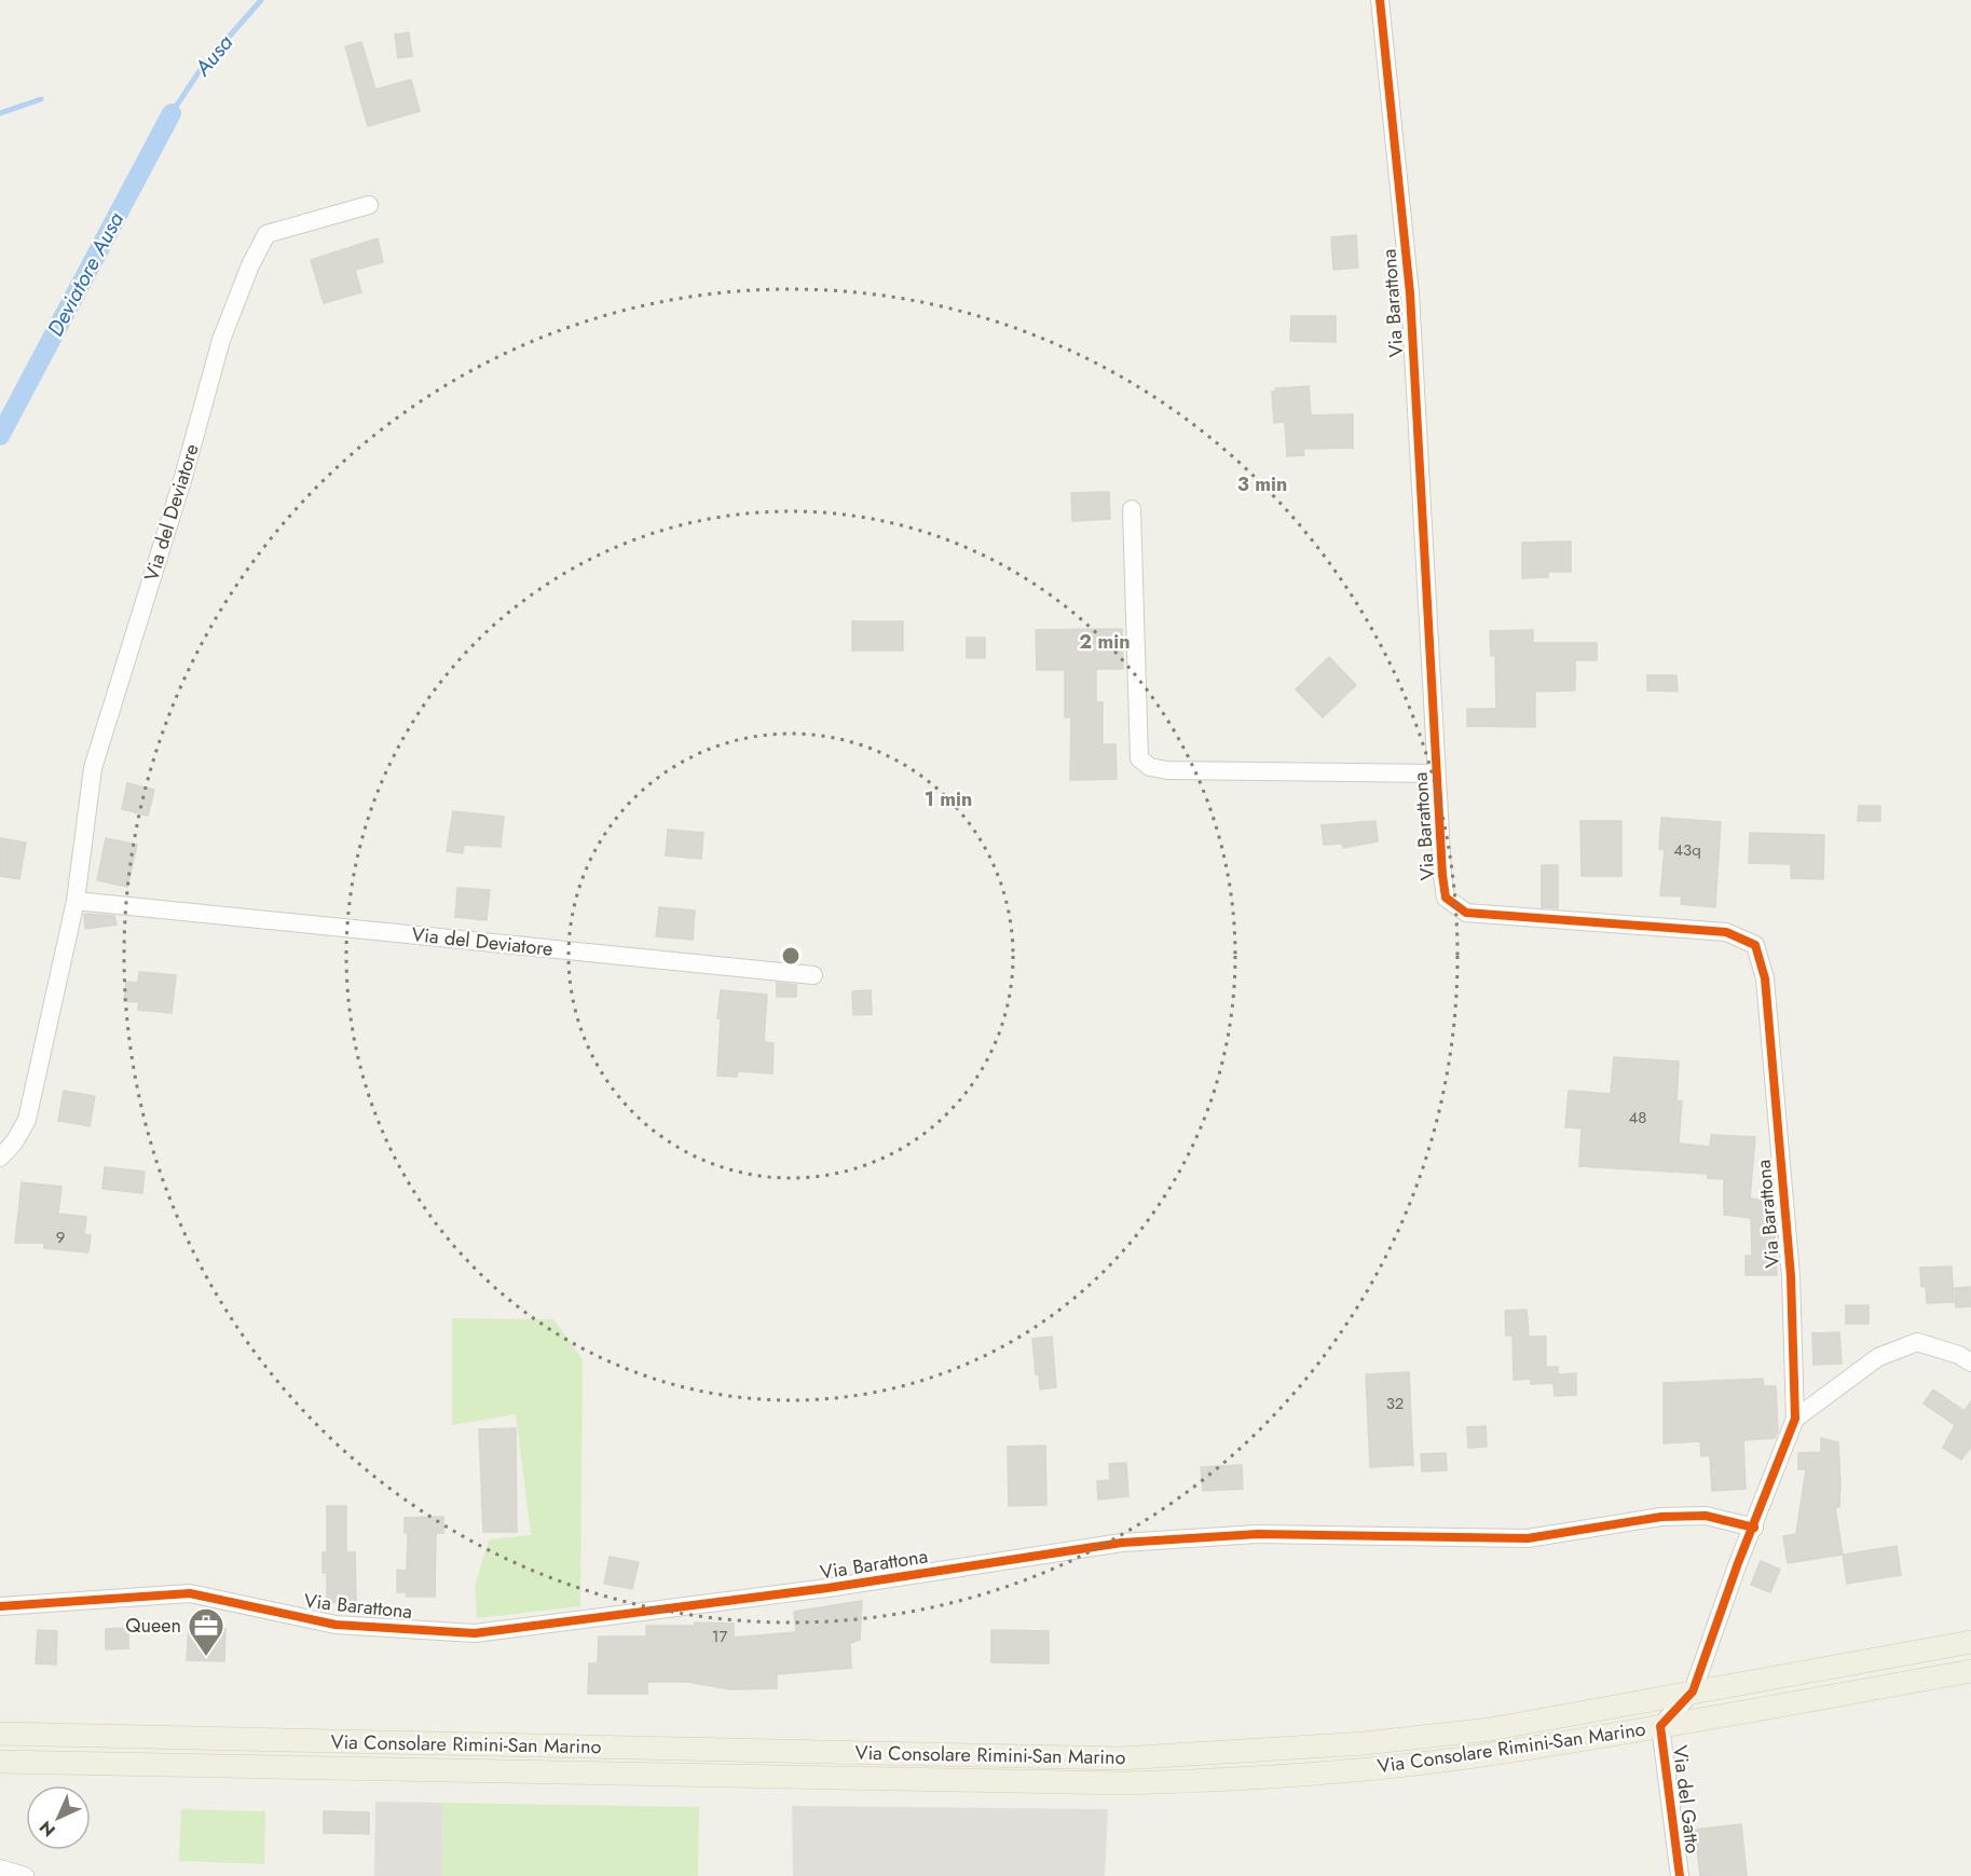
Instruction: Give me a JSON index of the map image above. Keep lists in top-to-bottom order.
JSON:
{
  "streets": {
    "main road": ["Via Consolare Rimini-San Marino"],
    "street": ["Via Barattona", "Via del Deviatore", "Via del Gatto"]
  },
  "crossings": [
    ["Via Barattona", "Via Consolare Rimini-San Marino"],
    ["Via Consolare Rimini-San Marino", "Via del Gatto"]
  ],
  "water": ["Ausa", "Deviatore Ausa"],
  "places": {
    "office": ["Queen"]
  },
  "house_numbers": [
    "43q",
    "48",
    "9",
    "32",
    "17"
  ],
  "north": "bottom left",
  "rings": ["3 min", "2 min", "1 min"]
}
